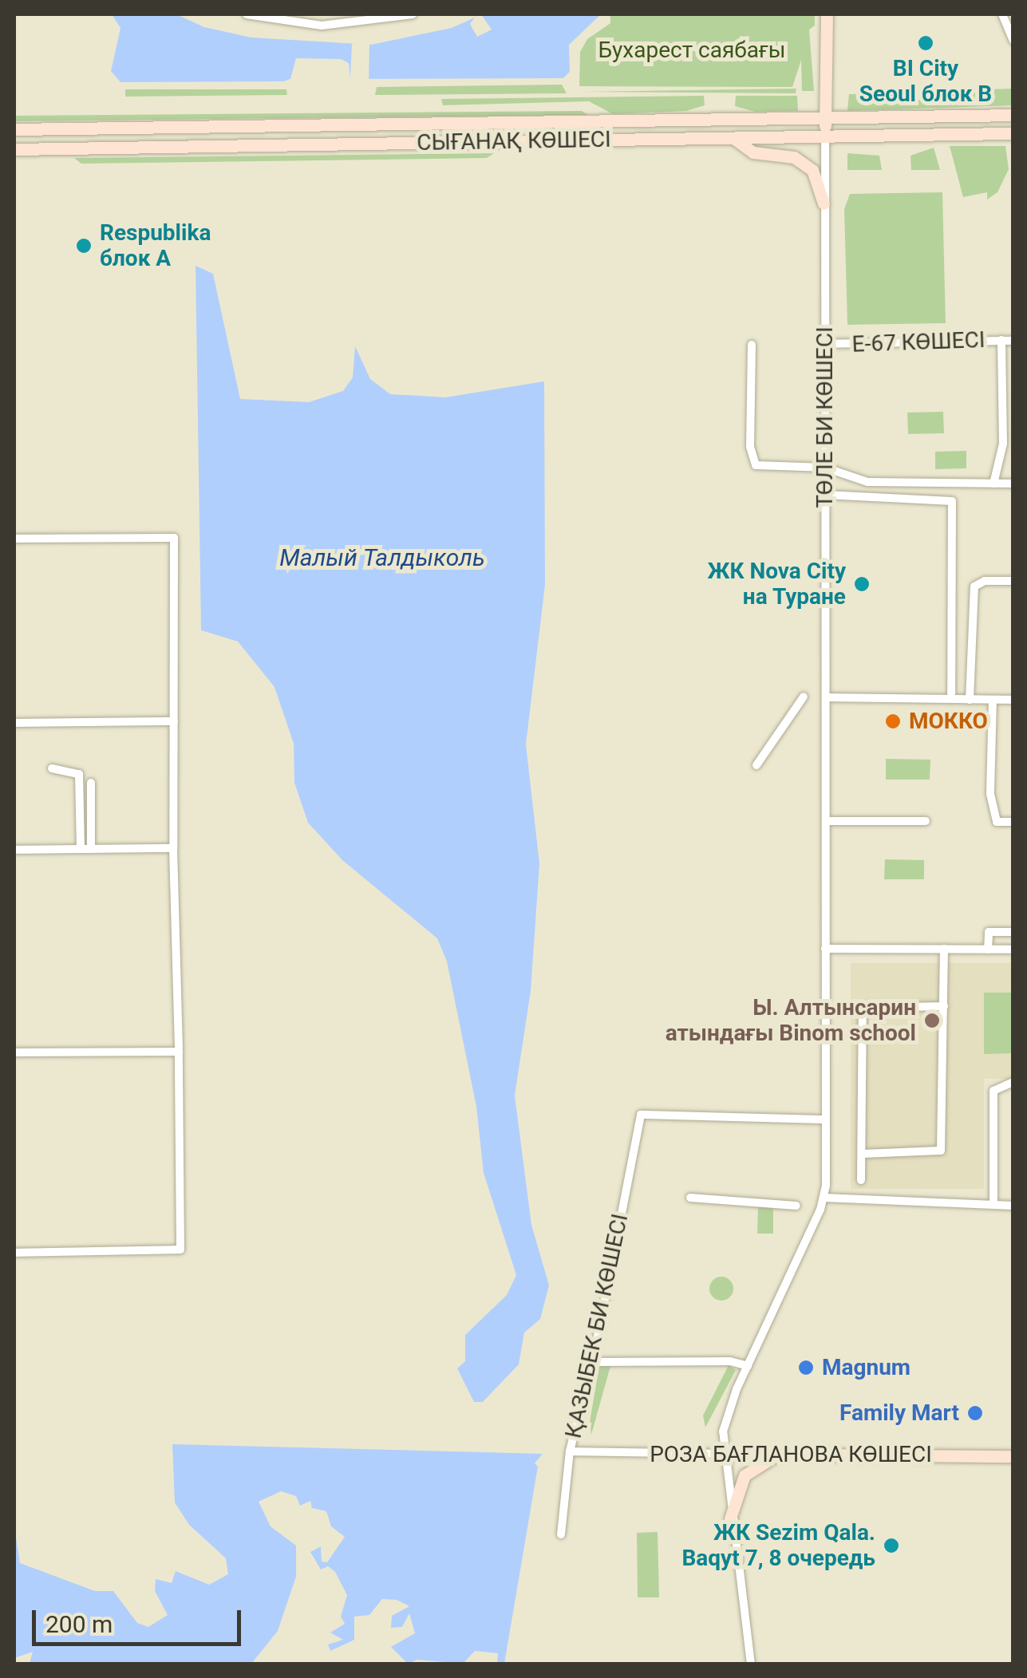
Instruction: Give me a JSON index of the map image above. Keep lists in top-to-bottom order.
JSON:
{
  "streets": {
    "main road": ["СЫҒАНАҚ КӨШЕСІ", "РОЗА БАҒЛАНОВА КӨШЕСІ"],
    "street": ["Е-67 КӨШЕСІ", "ТӨЛЕ БИ КӨШЕСІ", "ҚАЗЫБЕК БИ КӨШЕСІ"]
  },
  "crossings": [
    ["СЫҒАНАҚ КӨШЕСІ", "ТӨЛЕ БИ КӨШЕСІ"],
    ["Е-67 КӨШЕСІ", "ТӨЛЕ БИ КӨШЕСІ"],
    ["ТӨЛЕ БИ КӨШЕСІ", "ҚАЗЫБЕК БИ КӨШЕСІ"],
    ["ҚАЗЫБЕК БИ КӨШЕСІ", "РОЗА БАҒЛАНОВА КӨШЕСІ"]
  ],
  "water": ["Малый Талдыколь"],
  "parks": ["Бухарест саябағы"],
  "places": [
    "BI City Seoul блок B",
    "Respublika блок А",
    "ЖК Nova City на Туране",
    "МОККО",
    "Ы. Алтынсарин атындағы Binom school",
    "Magnum",
    "Family Mart",
    "ЖК Sezim Qala. Baqyt 7, 8 очередь"
  ],
  "scale_bar": "200 m"
}
